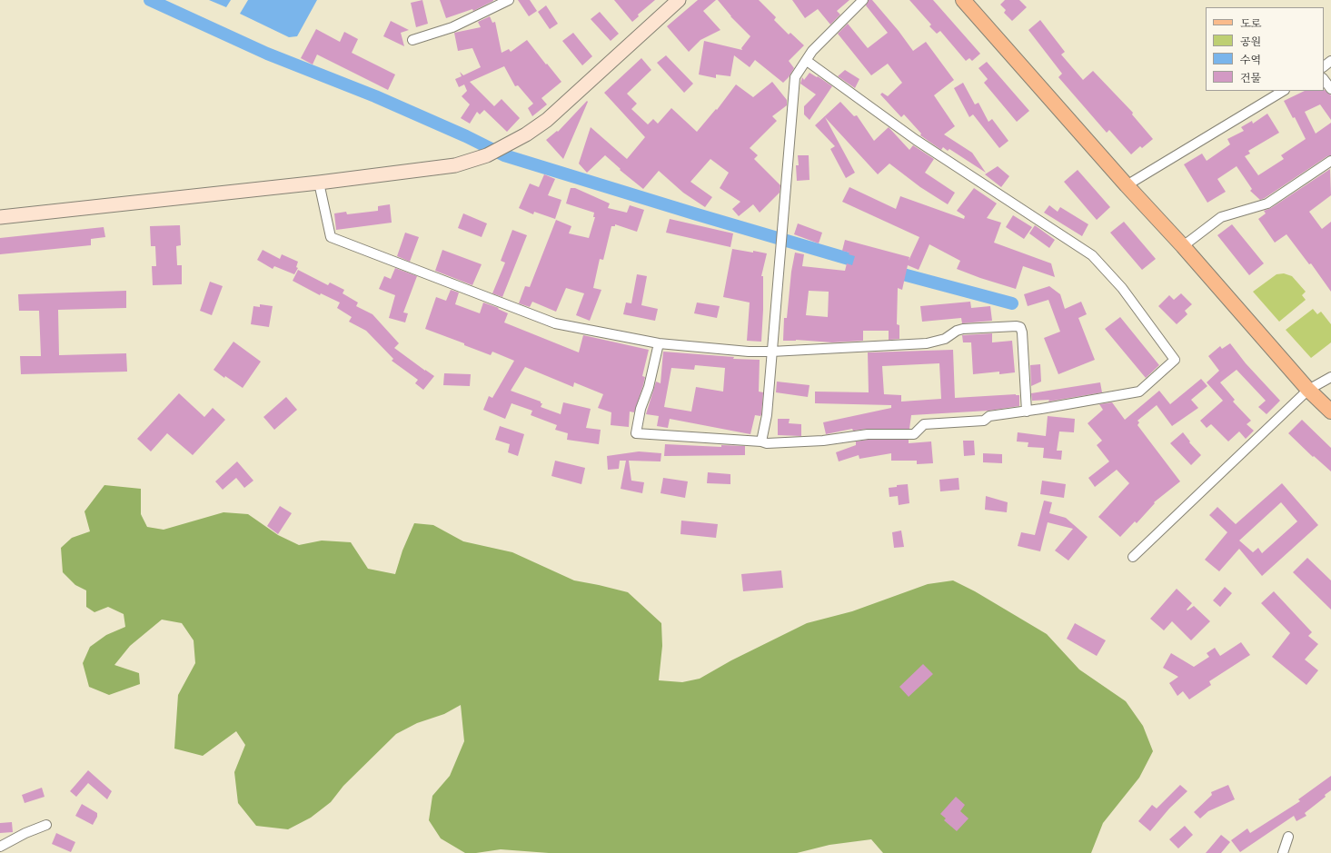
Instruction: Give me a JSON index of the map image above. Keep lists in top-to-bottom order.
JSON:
{
  "legend": [
    "도로",
    "공원",
    "수역",
    "건물"
  ]
}
